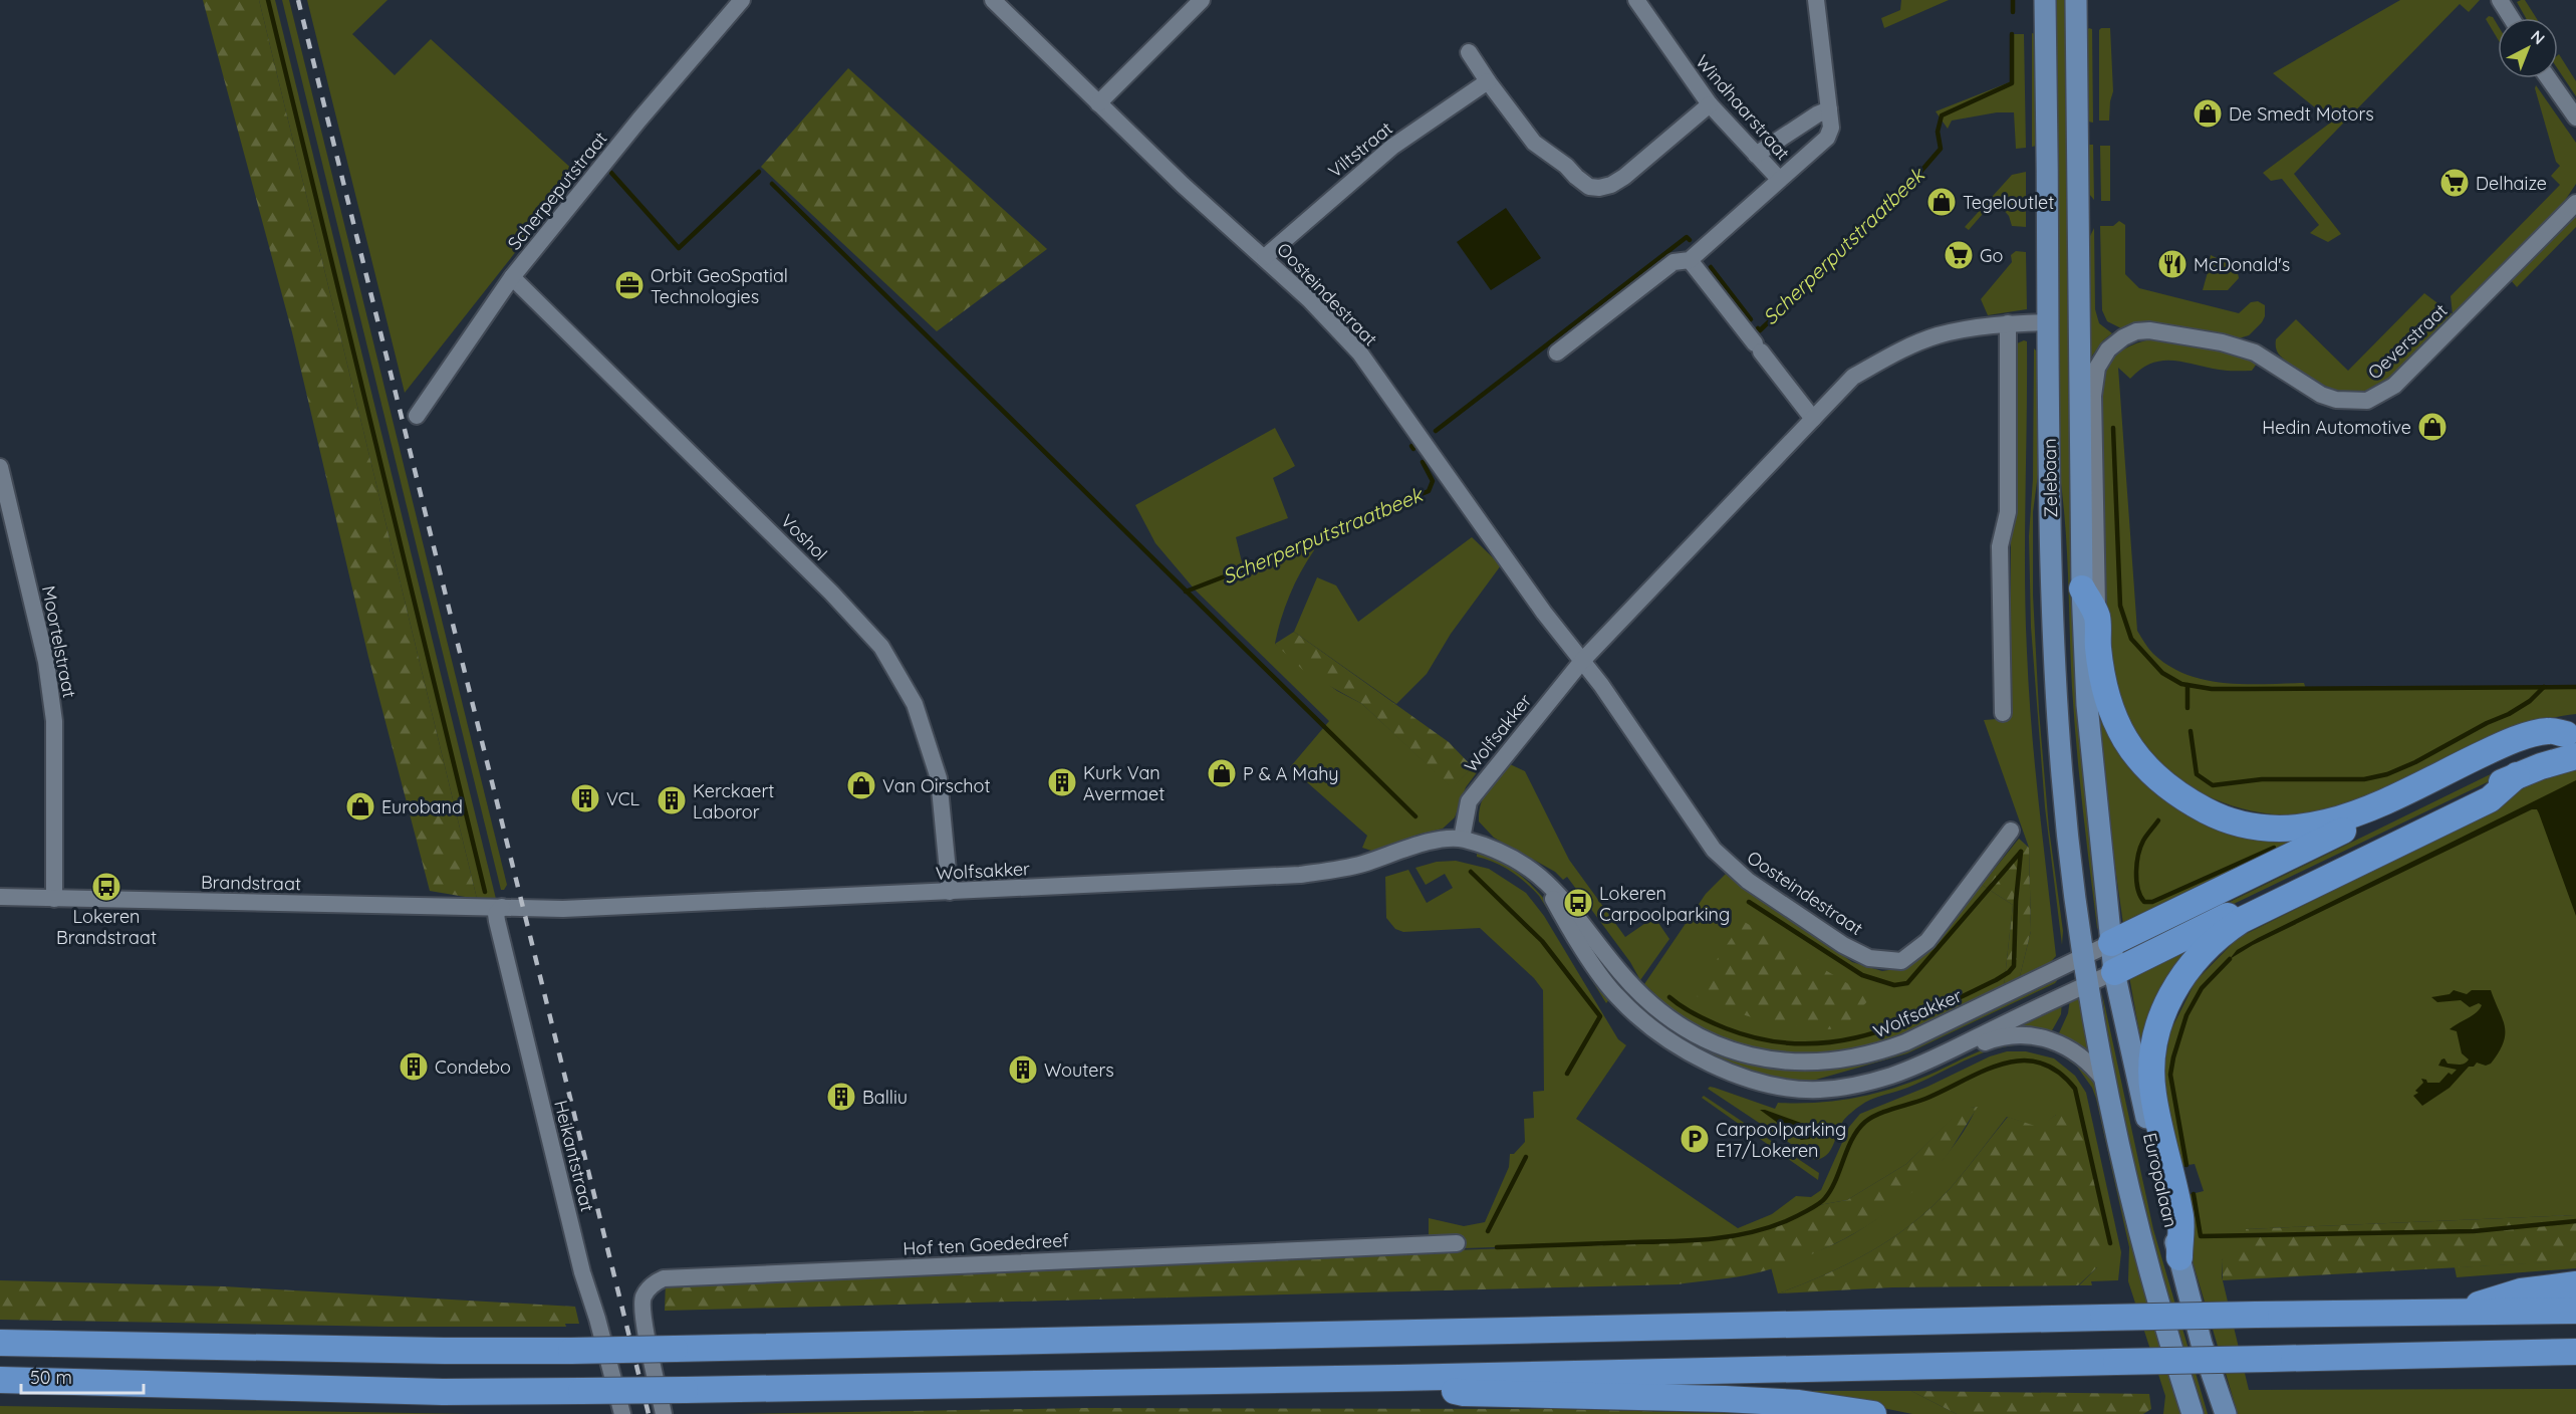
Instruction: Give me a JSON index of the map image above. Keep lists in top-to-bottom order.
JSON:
{
  "streets": {
    "main road": ["Zelebaan", "Europalaan"],
    "street": [
      "Windhaarstraat",
      "Viltstraat",
      "Scherpeputstraat",
      "Oosteindestraat",
      "Oeverstraat",
      "Voshol",
      "Moortelstraat",
      "Wolfsakker",
      "Brandstraat",
      "Heikantstraat",
      "Hof ten Goededreef"
    ]
  },
  "crossings": [
    ["Viltstraat", "Oosteindestraat"],
    ["Scherpeputstraat", "Voshol"],
    ["Oosteindestraat", "Wolfsakker"],
    ["Zelebaan", "Wolfsakker"],
    ["Zelebaan", "Europalaan"],
    ["Voshol", "Wolfsakker"],
    ["Moortelstraat", "Brandstraat"],
    ["Wolfsakker", "Brandstraat"],
    ["Wolfsakker", "Heikantstraat"],
    ["Wolfsakker", "Europalaan"],
    ["Brandstraat", "Heikantstraat"]
  ],
  "water": ["Scherperputstraatbeek"],
  "places": {
    "shop": [
      "De Smedt Motors",
      "Tegeloutlet",
      "Hedin Automotive",
      "P & A Mahy",
      "Van Oirschot",
      "Euroband"
    ],
    "supermarket": ["Delhaize", "Go"],
    "restaurant": ["McDonald's"],
    "office": ["Orbit GeoSpatial Technologies"],
    "building": [
      "Kurk Van Avermaet",
      "VCL",
      "Kerckaert Laboror",
      "Condebo",
      "Wouters",
      "Balliu"
    ],
    "bus stop": ["Lokeren Brandstraat", "Lokeren Carpoolparking"],
    "parking": ["Carpoolparking E17/Lokeren"]
  },
  "scale_bar": "50 m",
  "north": "top right"
}
